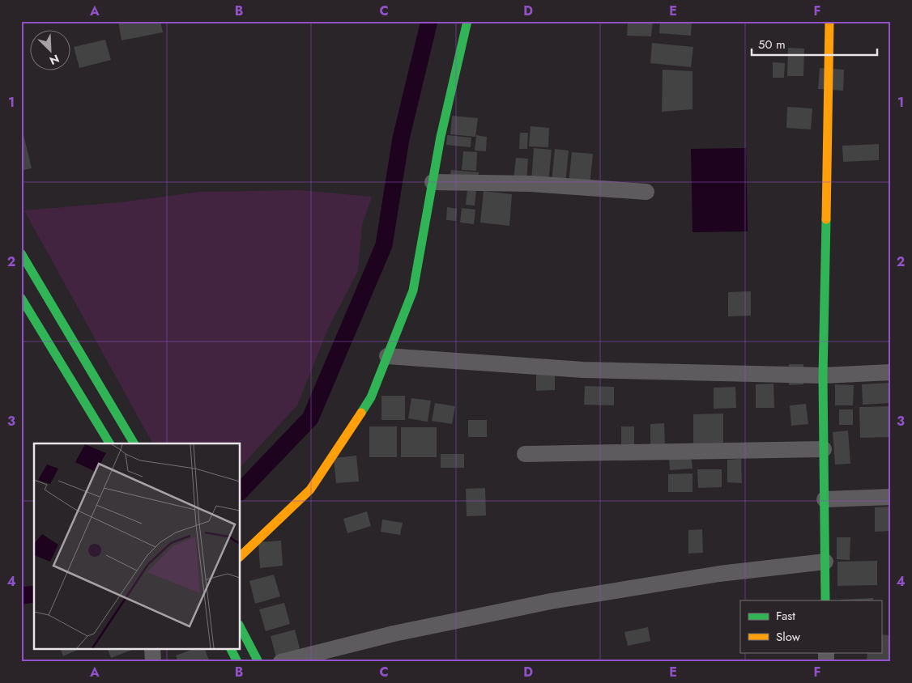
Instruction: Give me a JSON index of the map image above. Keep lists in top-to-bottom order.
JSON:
{
  "legend": ["Fast", "Slow"],
  "scale_bar": "50 m",
  "north": "bottom right",
  "grid": {
    "columns": [
      "A",
      "B",
      "C",
      "D",
      "E",
      "F"
    ],
    "rows": [
      "1",
      "2",
      "3",
      "4"
    ]
  }
}
